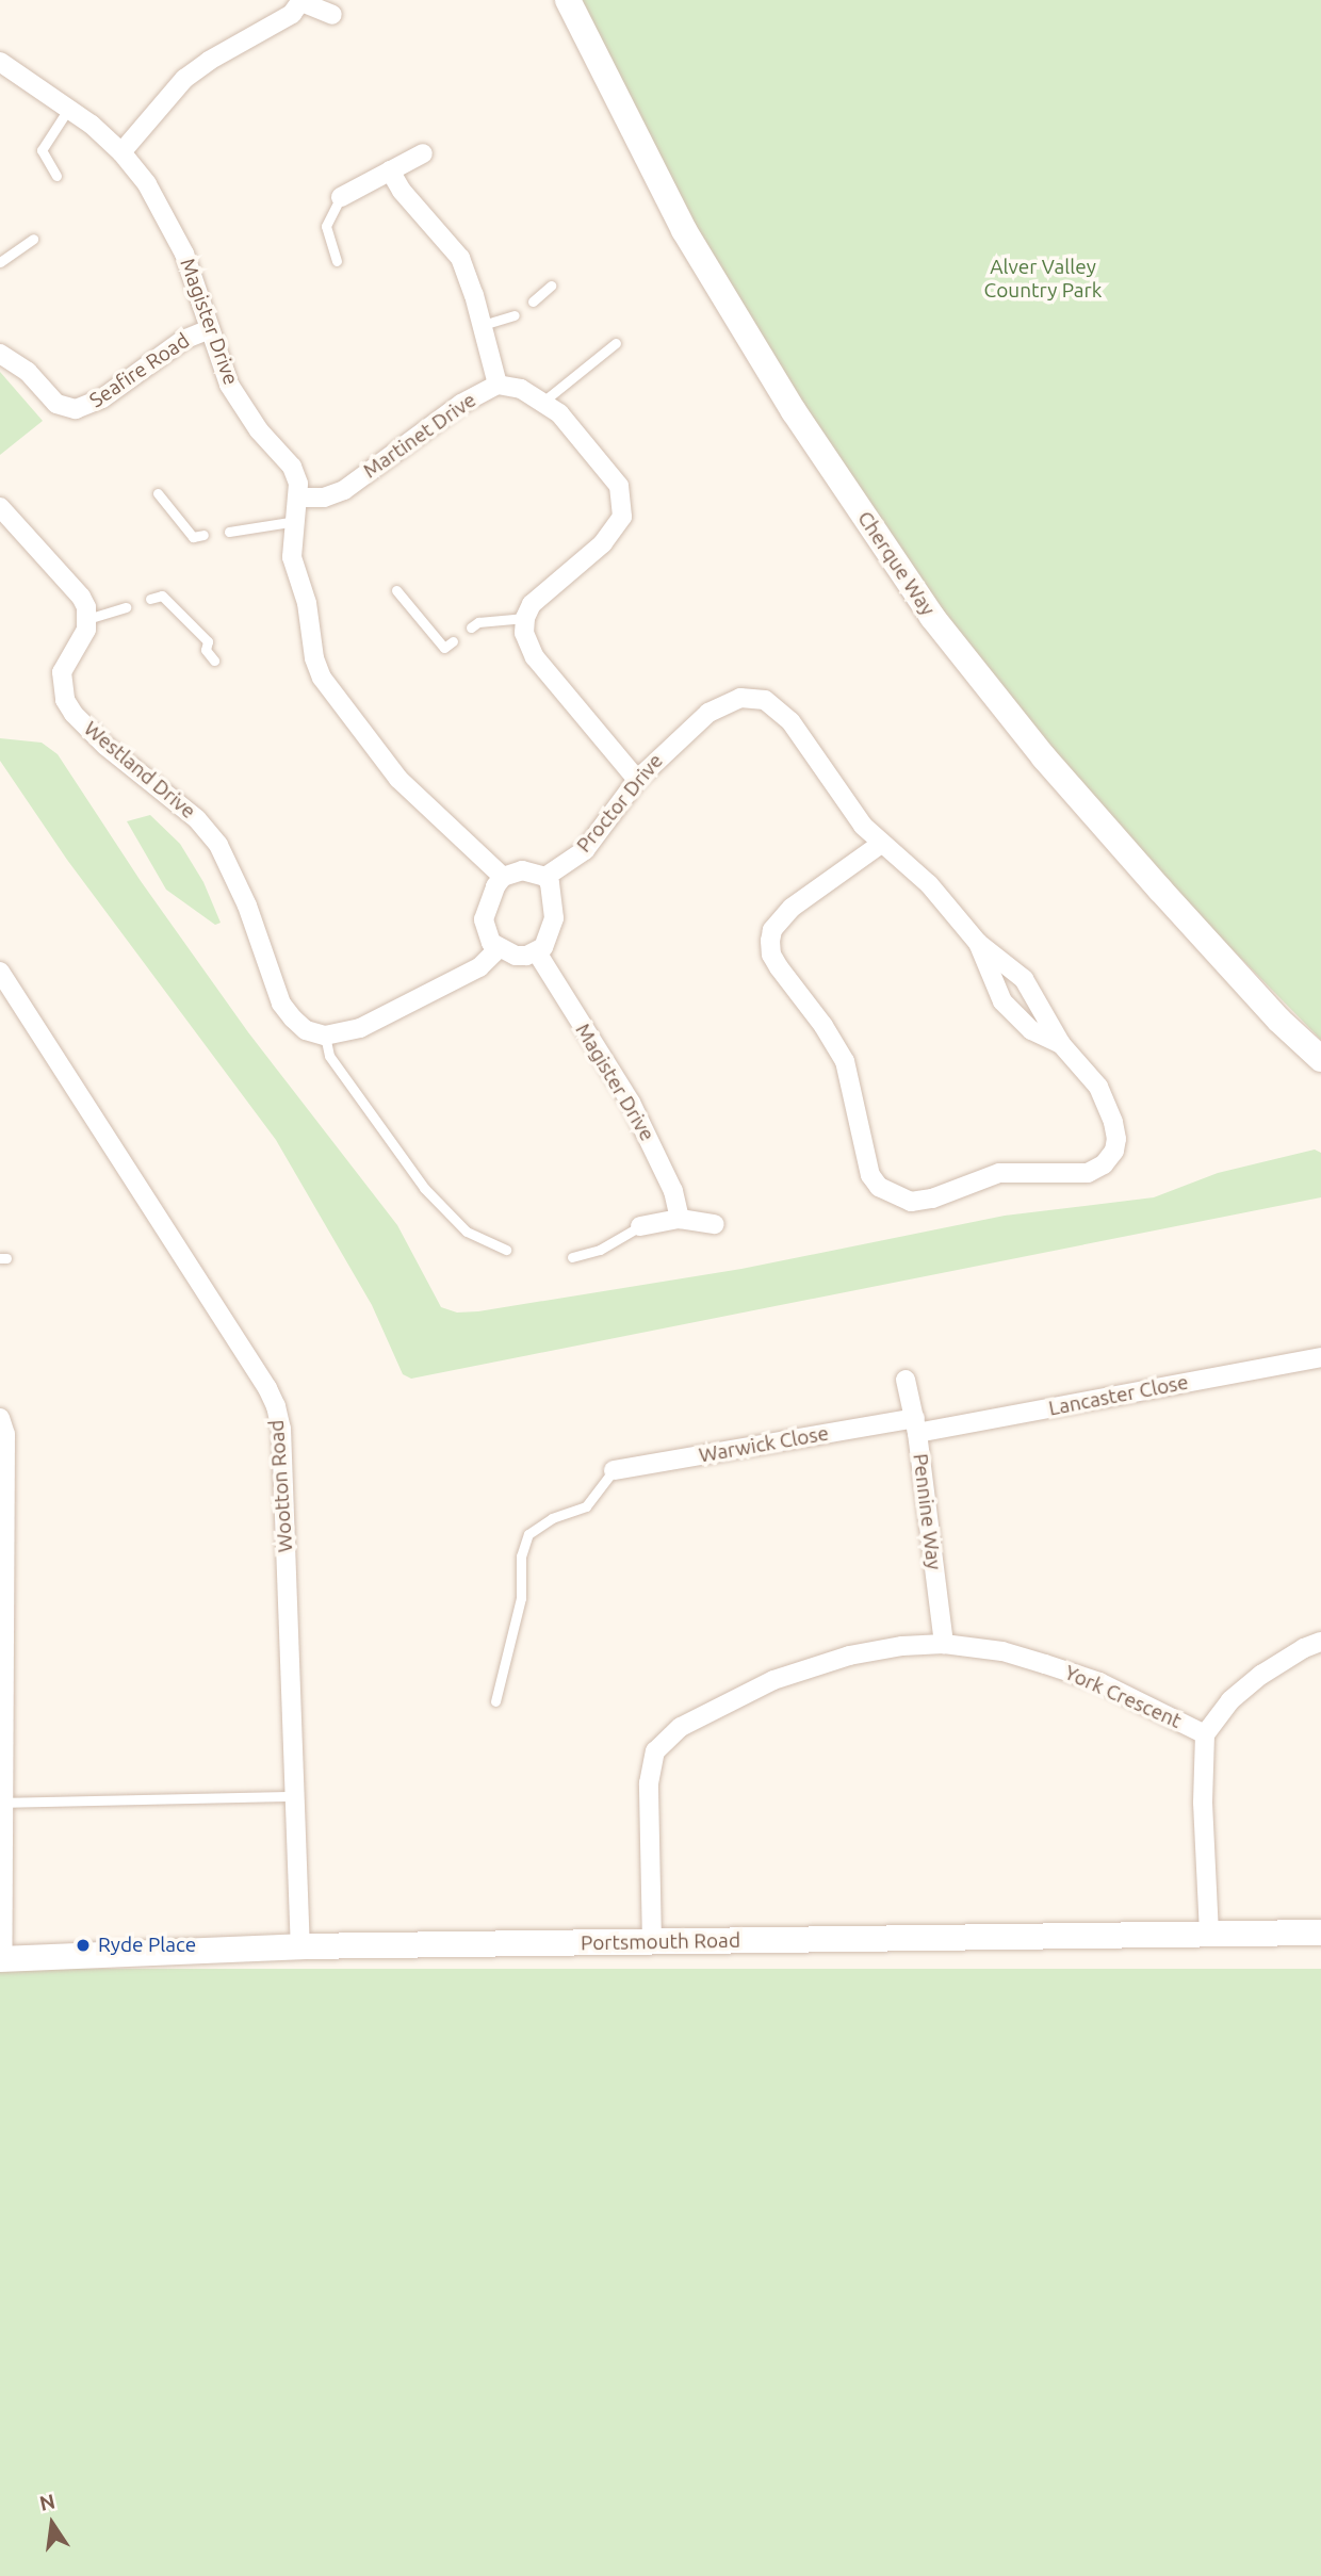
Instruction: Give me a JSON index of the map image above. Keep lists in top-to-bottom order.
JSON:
{
  "streets": {
    "main road": ["Cherque Way", "Portsmouth Road"],
    "street": [
      "Magister Drive",
      "Seafire Road",
      "Martinet Drive",
      "Westland Drive",
      "Proctor Drive",
      "Lancaster Close",
      "Warwick Close",
      "Wootton Road",
      "Pennine Way",
      "York Crescent"
    ]
  },
  "crossings": [
    ["Magister Drive", "Seafire Road"],
    ["Magister Drive", "Martinet Drive"],
    ["Magister Drive", "Proctor Drive"],
    ["Lancaster Close", "Warwick Close"],
    ["Lancaster Close", "Pennine Way"],
    ["Warwick Close", "Pennine Way"],
    ["Wootton Road", "Portsmouth Road"],
    ["Pennine Way", "York Crescent"],
    ["York Crescent", "Portsmouth Road"]
  ],
  "parks": ["Alver Valley Country Park"],
  "places": ["Ryde Place"],
  "north": "top"
}
